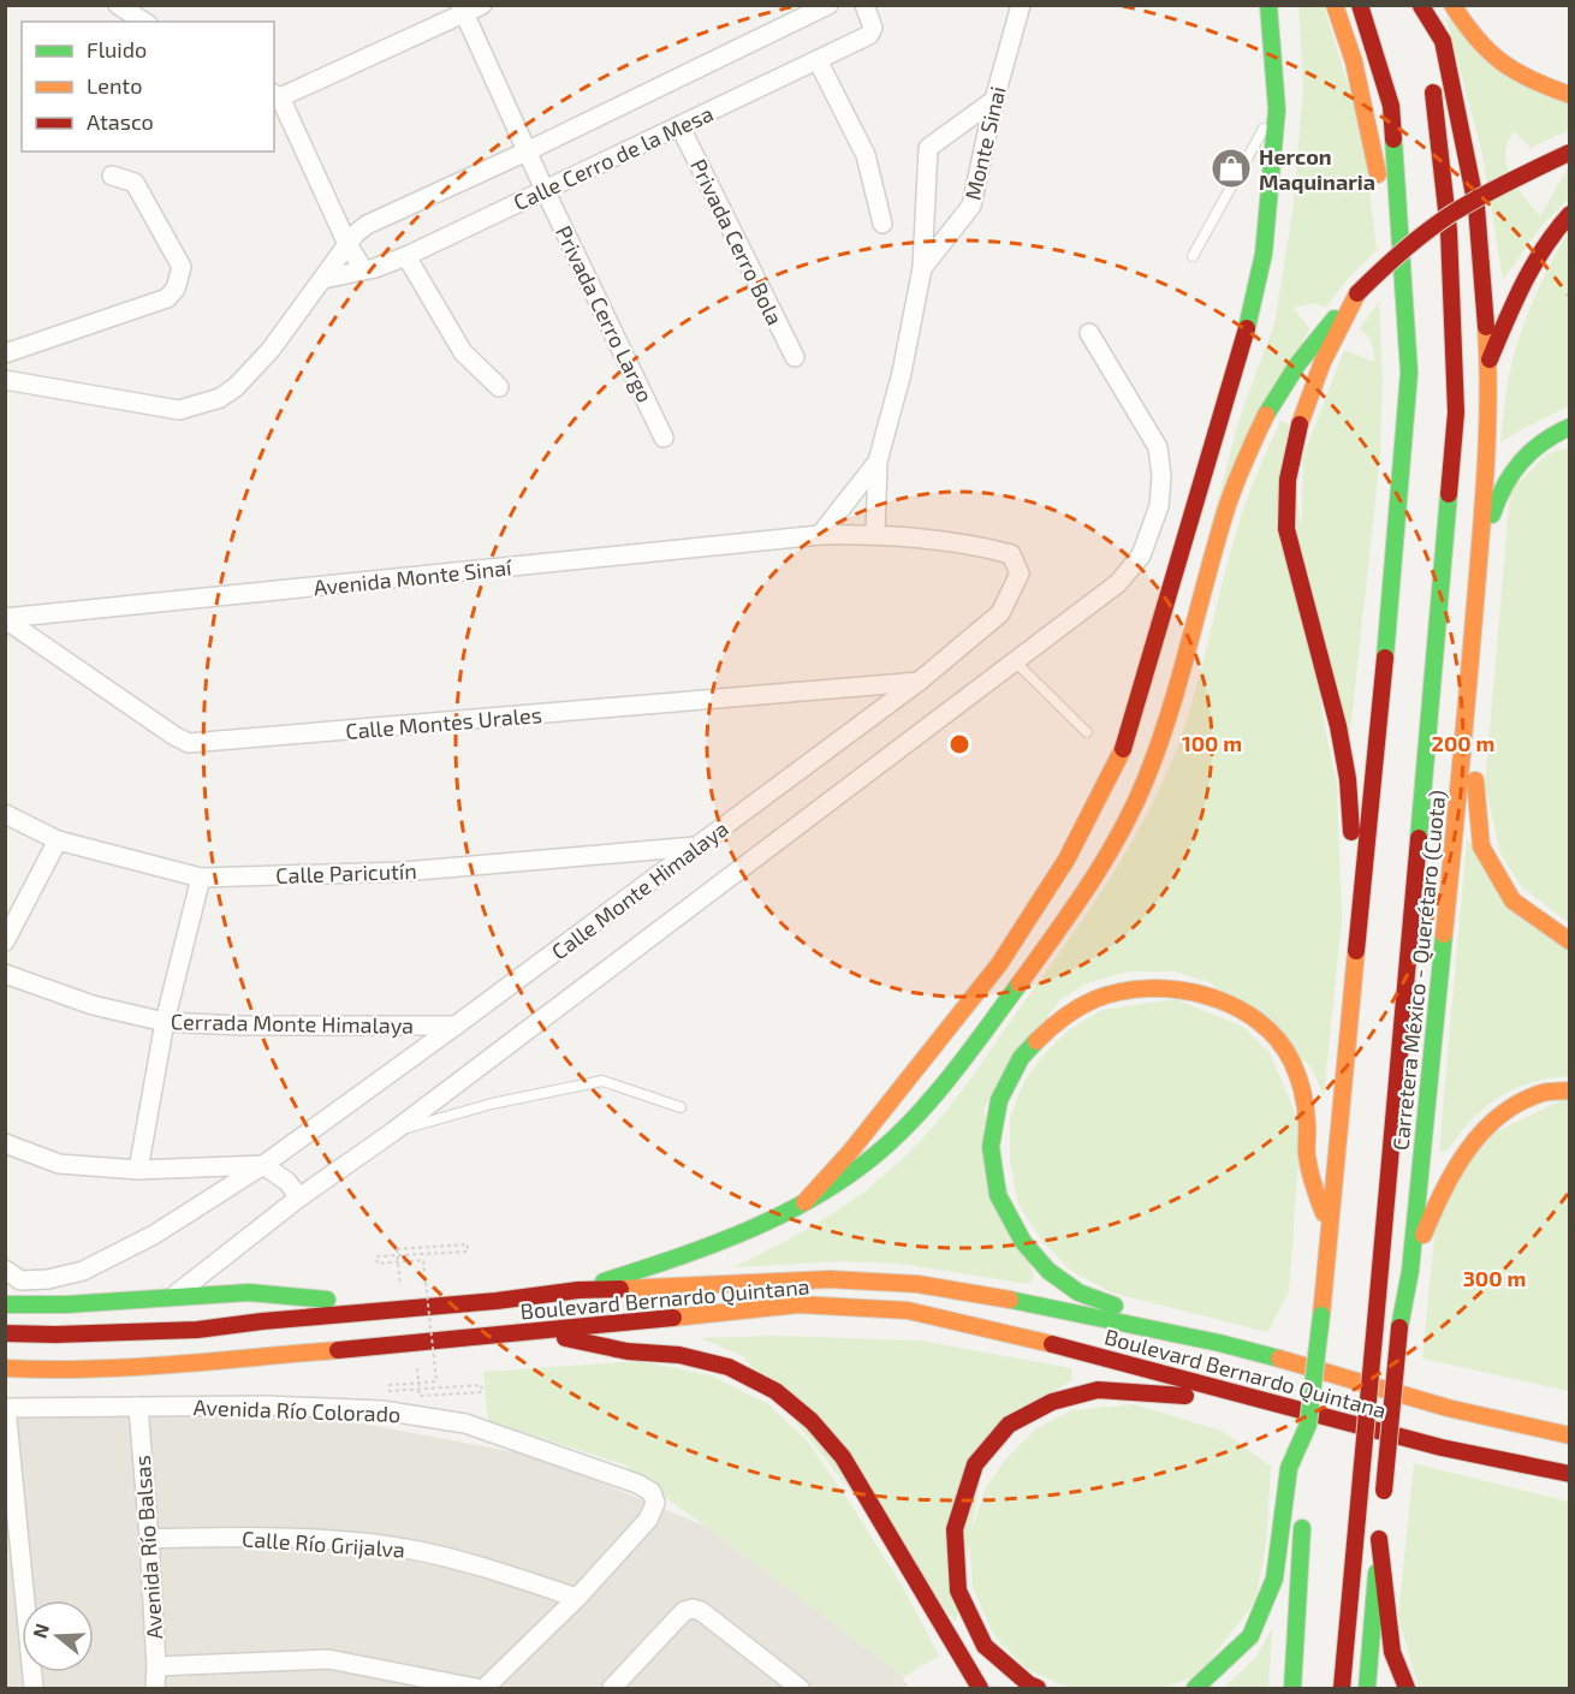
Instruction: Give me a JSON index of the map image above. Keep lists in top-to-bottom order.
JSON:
{
  "streets": {
    "main road": ["Carretera México - Querétaro (Cuota)", "Boulevard Bernardo Quintana"],
    "street": [
      "Monte Sinai",
      "Calle Cerro de la Mesa",
      "Privada Cerro Bola",
      "Privada Cerro Largo",
      "Avenida Monte Sinaí",
      "Calle Montes Urales",
      "Calle Paricutín",
      "Calle Monte Himalaya",
      "Cerrada Monte Himalaya",
      "Avenida Río Colorado",
      "Calle Río Grijalva",
      "Avenida Río Balsas"
    ]
  },
  "crossings": [
    ["Monte Sinai", "Avenida Monte Sinaí"],
    ["Monte Sinai", "Calle Monte Himalaya"],
    ["Calle Cerro de la Mesa", "Privada Cerro Bola"],
    ["Calle Cerro de la Mesa", "Privada Cerro Largo"],
    ["Avenida Monte Sinaí", "Calle Montes Urales"],
    ["Avenida Monte Sinaí", "Calle Monte Himalaya"],
    ["Calle Montes Urales", "Calle Monte Himalaya"],
    ["Calle Paricutín", "Calle Monte Himalaya"],
    ["Calle Monte Himalaya", "Cerrada Monte Himalaya"],
    ["Avenida Río Colorado", "Calle Río Grijalva"],
    ["Avenida Río Colorado", "Avenida Río Balsas"],
    ["Calle Río Grijalva", "Avenida Río Balsas"]
  ],
  "places": {
    "shop": ["Hercon Maquinaria"]
  },
  "legend": ["Fluido", "Lento", "Atasco"],
  "north": "left",
  "rings": ["100 m", "200 m", "300 m"]
}
